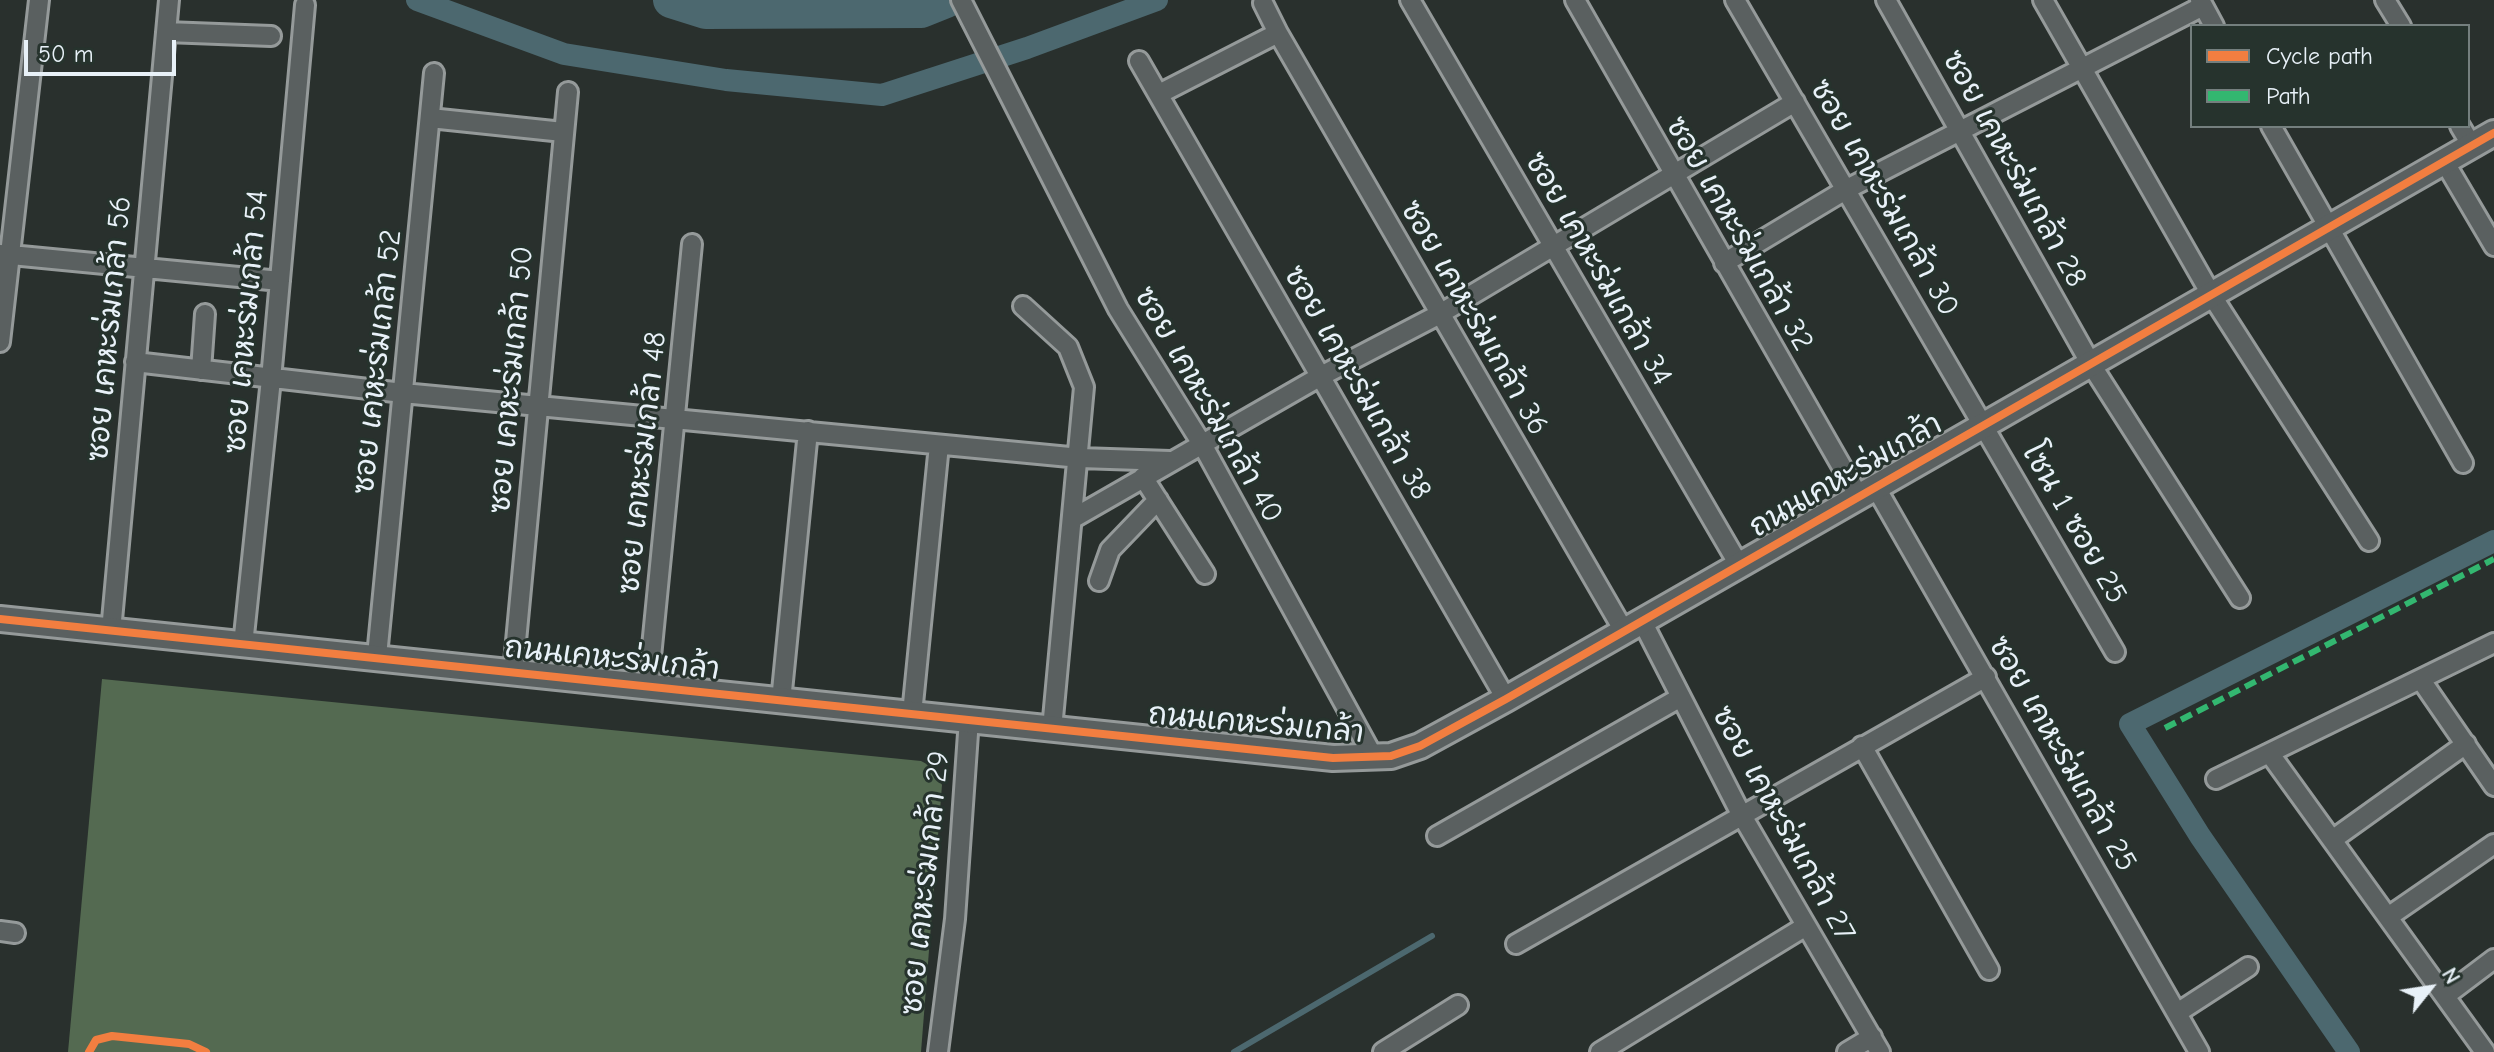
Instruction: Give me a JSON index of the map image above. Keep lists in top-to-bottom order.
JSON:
{
  "streets": {
    "street": [
      "ซอย เคหะร่มเกล้า 28",
      "ซอย เคหะร่มเกล้า 30",
      "ซอย เคหะร่มเกล้า 32",
      "ซอย เคหะร่มเกล้า 34",
      "ซอย เคหะร่มเกล้า 36",
      "ซอย เคหะร่มเกล้า 54",
      "ซอย เคหะร่มเกล้า 56",
      "ซอย เคหะร่มเกล้า 52",
      "ซอย เคหะร่มเกล้า 50",
      "ซอย เคหะร่มเกล้า 38",
      "ซอย เคหะร่มเกล้า 40",
      "ซอย เคหะร่มเกล้า 48",
      "ถนนเคหะร่มเกล้า",
      "โซน 1 ซอย 25",
      "ซอย เคหะร่มเกล้า 25",
      "ซอย เคหะร่มเกล้า 27",
      "ซอย เคหะร่มเกล้า 29"
    ]
  },
  "crossings": [
    ["ซอย เคหะร่มเกล้า 28", "ถนนเคหะร่มเกล้า"],
    ["ซอย เคหะร่มเกล้า 30", "ถนนเคหะร่มเกล้า"],
    ["ซอย เคหะร่มเกล้า 30", "โซน 1 ซอย 25"],
    ["ซอย เคหะร่มเกล้า 32", "ถนนเคหะร่มเกล้า"],
    ["ซอย เคหะร่มเกล้า 32", "ซอย เคหะร่มเกล้า 25"],
    ["ซอย เคหะร่มเกล้า 34", "ถนนเคหะร่มเกล้า"],
    ["ซอย เคหะร่มเกล้า 36", "ถนนเคหะร่มเกล้า"],
    ["ซอย เคหะร่มเกล้า 36", "ซอย เคหะร่มเกล้า 27"],
    ["ซอย เคหะร่มเกล้า 54", "ถนนเคหะร่มเกล้า"],
    ["ซอย เคหะร่มเกล้า 56", "ถนนเคหะร่มเกล้า"],
    ["ซอย เคหะร่มเกล้า 52", "ถนนเคหะร่มเกล้า"],
    ["ซอย เคหะร่มเกล้า 50", "ถนนเคหะร่มเกล้า"],
    ["ซอย เคหะร่มเกล้า 38", "ถนนเคหะร่มเกล้า"],
    ["ซอย เคหะร่มเกล้า 40", "ถนนเคหะร่มเกล้า"],
    ["ซอย เคหะร่มเกล้า 48", "ถนนเคหะร่มเกล้า"],
    ["ถนนเคหะร่มเกล้า", "โซน 1 ซอย 25"],
    ["ถนนเคหะร่มเกล้า", "ซอย เคหะร่มเกล้า 25"],
    ["ถนนเคหะร่มเกล้า", "ซอย เคหะร่มเกล้า 27"],
    ["ถนนเคหะร่มเกล้า", "ซอย เคหะร่มเกล้า 29"]
  ],
  "legend": ["Cycle path", "Path"],
  "scale_bar": "50 m",
  "north": "top right"
}
